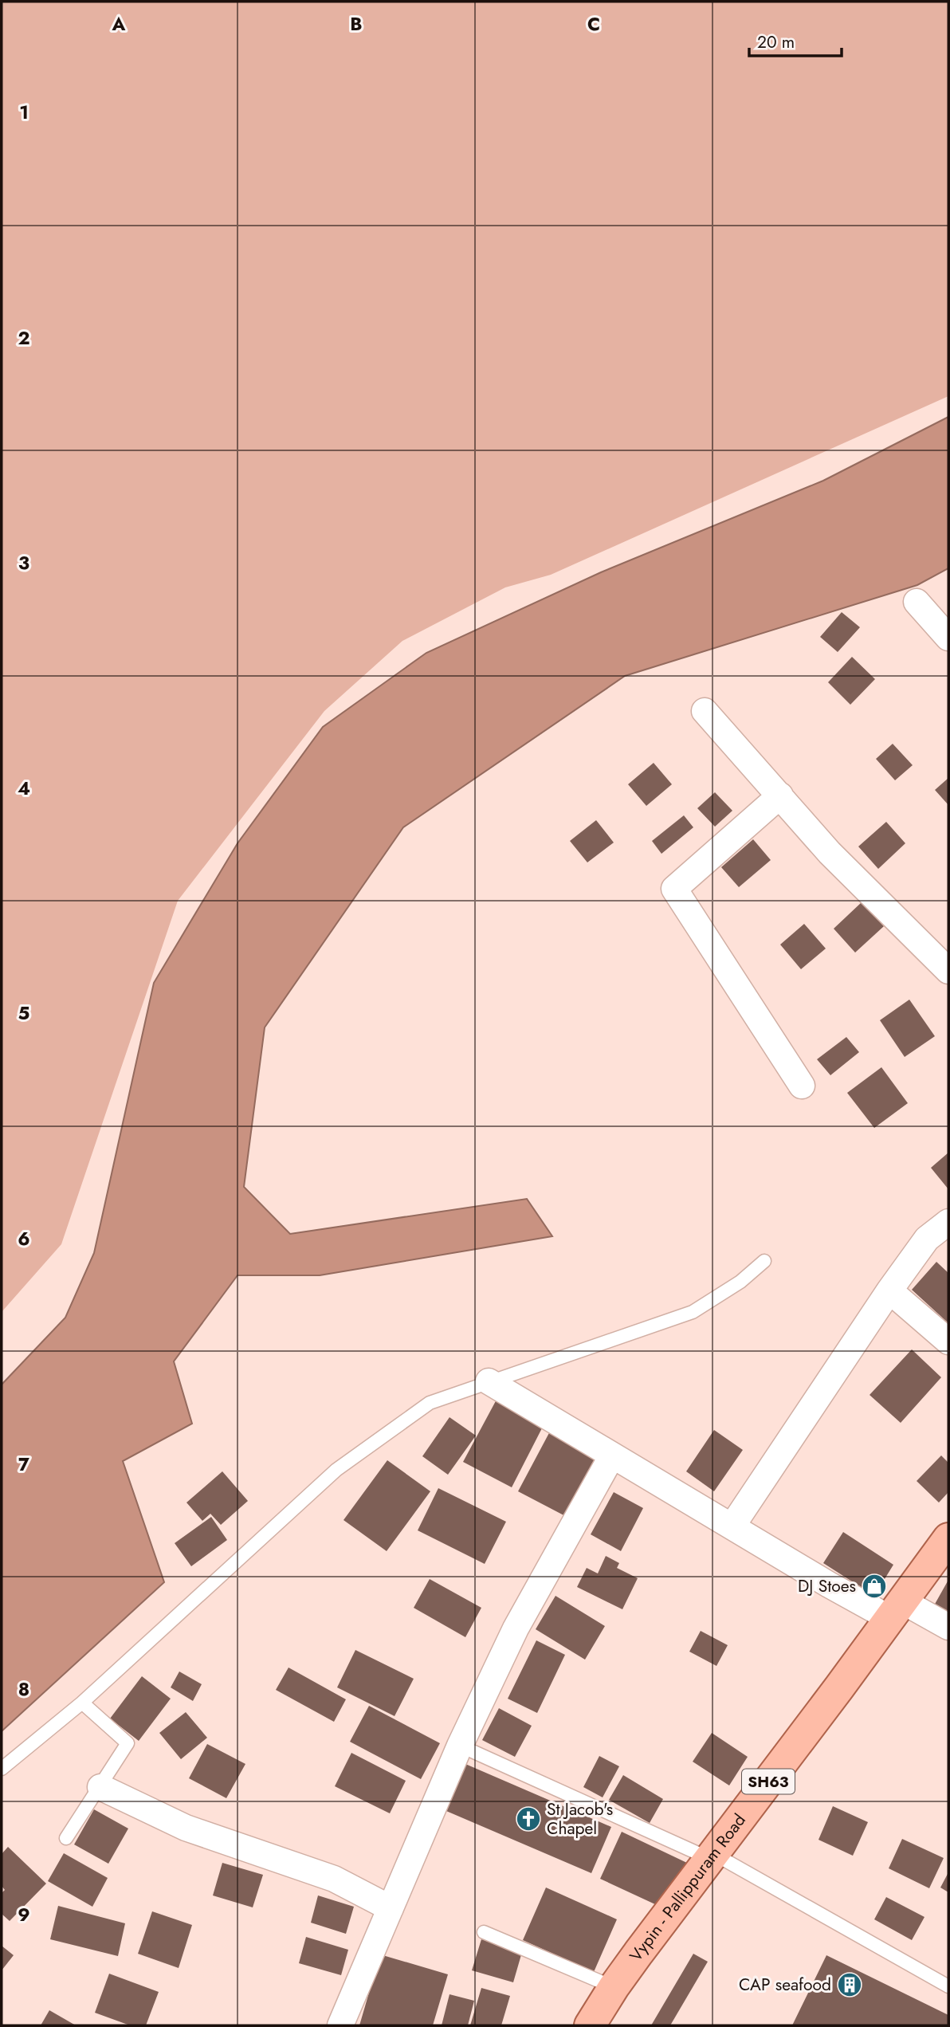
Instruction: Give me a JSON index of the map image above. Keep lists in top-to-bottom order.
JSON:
{
  "streets": {
    "main road": ["SH63", "Vypin - Pallippuram Road"]
  },
  "places": {
    "shop": ["DJ Stoes"],
    "church": ["St Jacob's Chapel"],
    "building": ["CAP seafood"]
  },
  "scale_bar": "20 m",
  "grid": {
    "columns": ["A", "B", "C"],
    "rows": [
      "1",
      "2",
      "3",
      "4",
      "5",
      "6",
      "7",
      "8",
      "9"
    ]
  }
}
